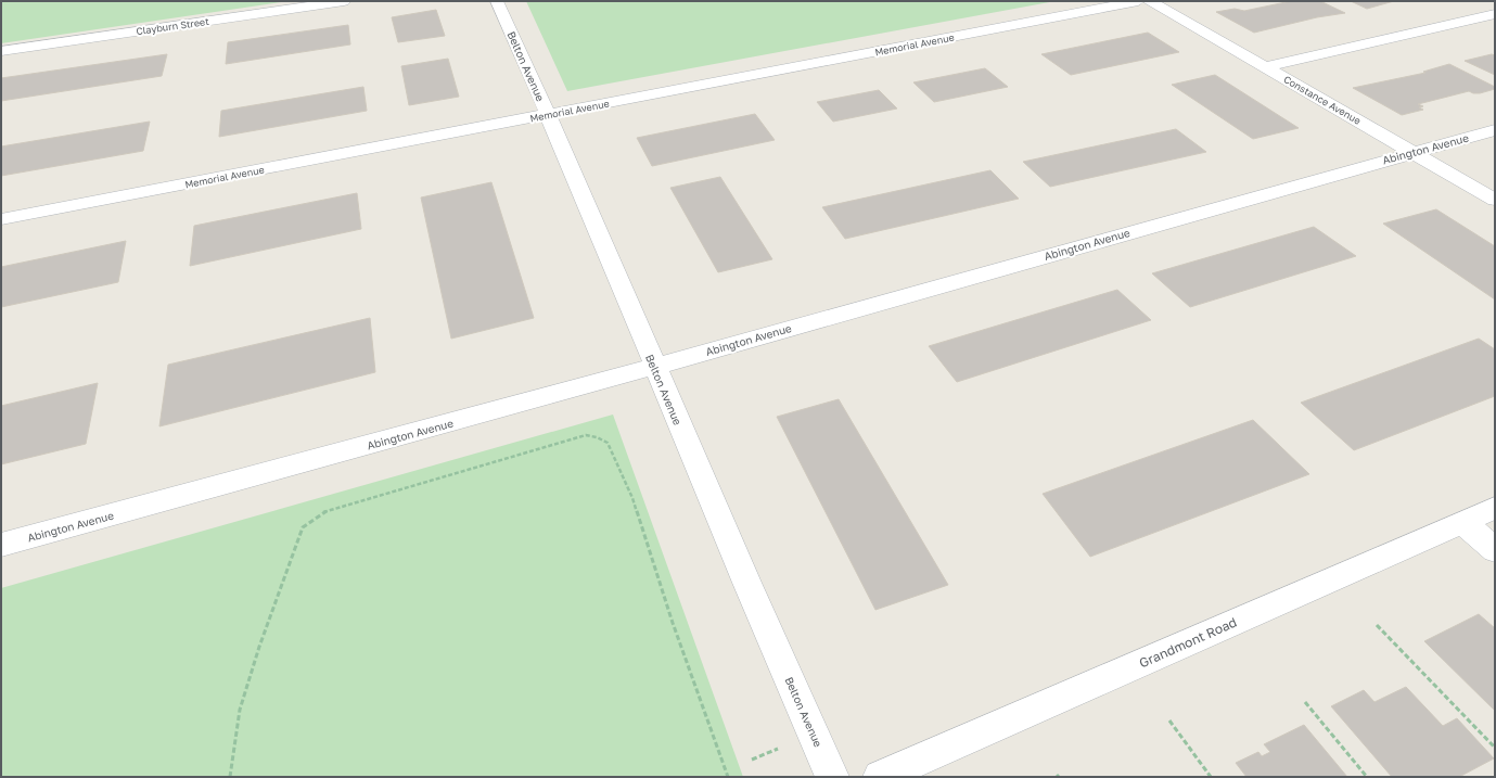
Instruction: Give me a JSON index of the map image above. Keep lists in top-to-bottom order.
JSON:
{
  "streets": {
    "street": [
      "Clayburn Street",
      "Memorial Avenue",
      "Belton Avenue",
      "Constance Avenue",
      "Abington Avenue",
      "Grandmont Road"
    ]
  },
  "crossings": [
    ["Memorial Avenue", "Belton Avenue"],
    ["Belton Avenue", "Abington Avenue"],
    ["Constance Avenue", "Abington Avenue"]
  ]
}
